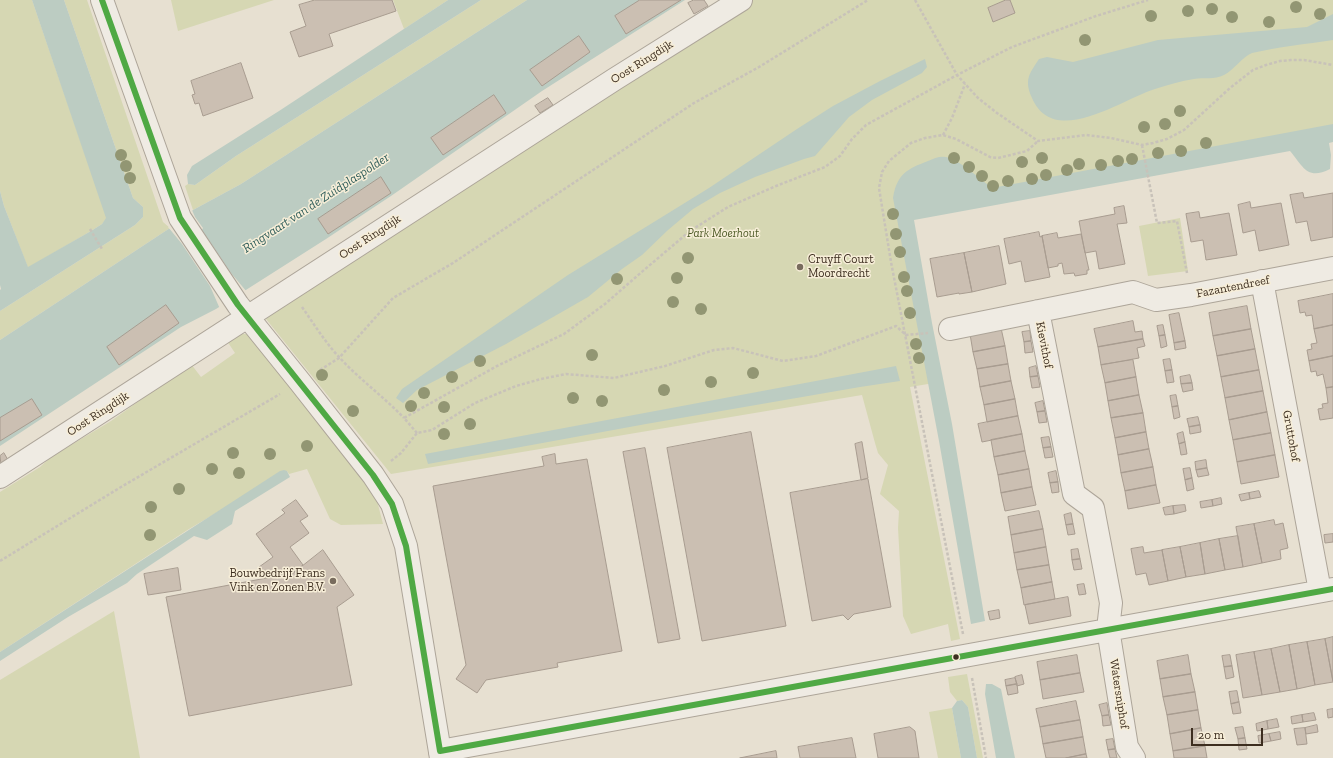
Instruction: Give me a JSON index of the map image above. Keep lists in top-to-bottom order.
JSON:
{
  "streets": {
    "street": [
      "Oost Ringdijk",
      "Fazantendreef",
      "Kievithof",
      "Gruttohof",
      "Watersniphof"
    ]
  },
  "crossings": [
    ["Fazantendreef", "Kievithof"],
    ["Fazantendreef", "Gruttohof"],
    ["Kievithof", "Watersniphof"]
  ],
  "water": ["Ringvaart van de Zuidplaspolder"],
  "parks": ["Park Moerhout"],
  "places": ["Cruyff Court Moordrecht", "Bouwbedrijf Frans Vink en Zonen B.V."],
  "scale_bar": "20 m"
}
